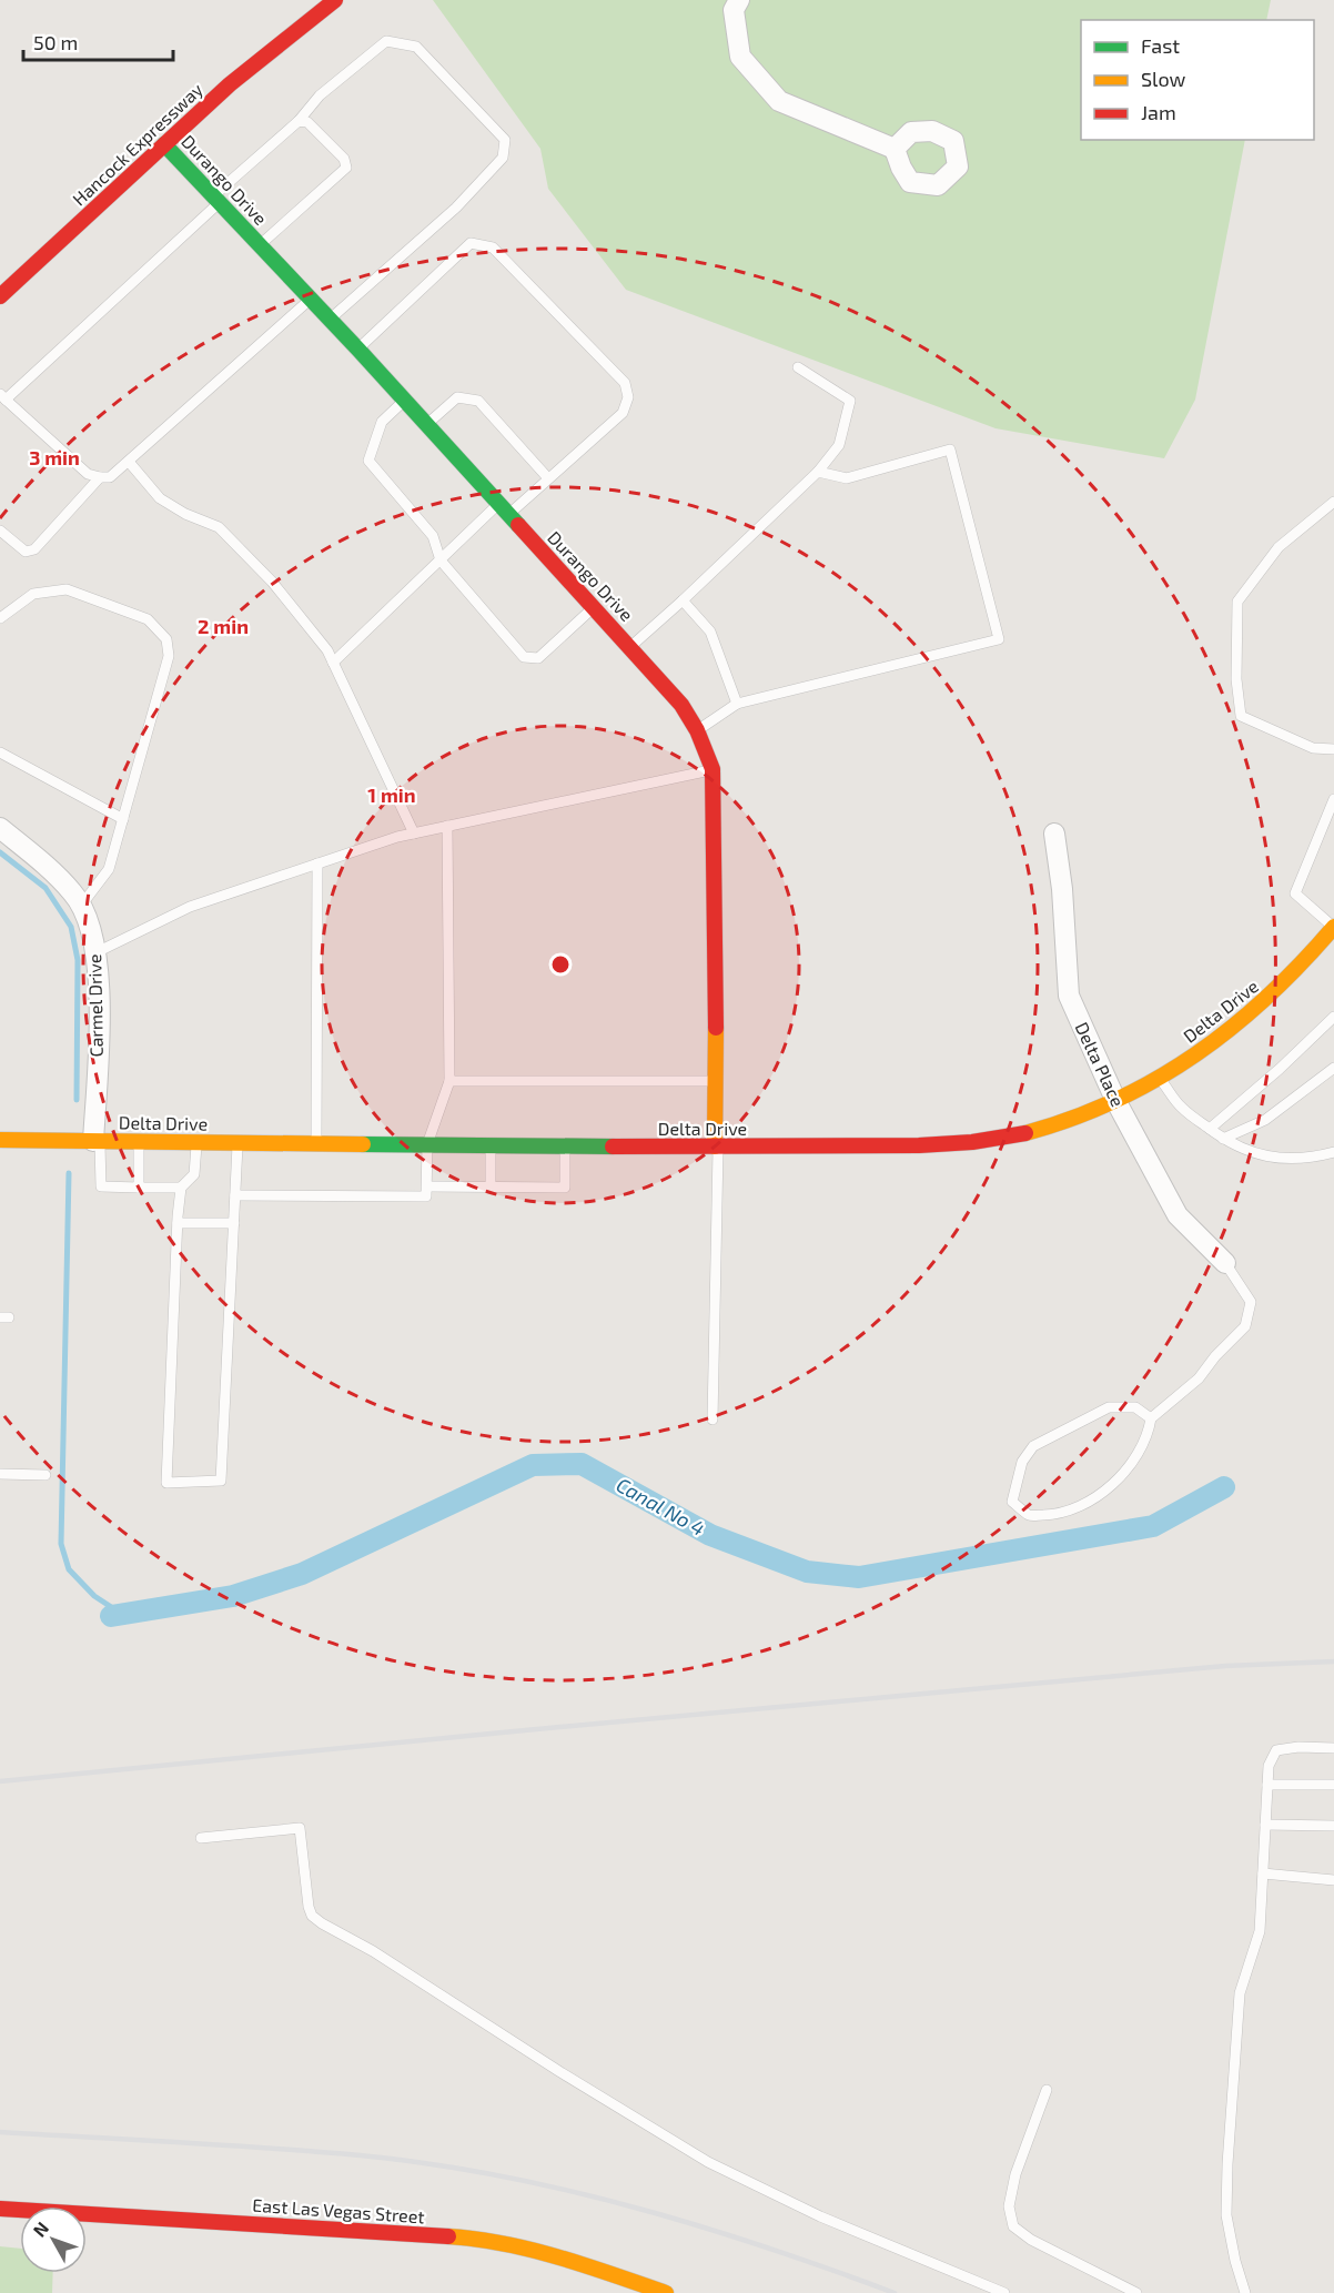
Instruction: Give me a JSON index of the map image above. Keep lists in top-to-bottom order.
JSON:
{
  "streets": {
    "street": [
      "Hancock Expressway",
      "Durango Drive",
      "Carmel Drive",
      "Delta Drive",
      "Delta Place",
      "East Las Vegas Street"
    ]
  },
  "crossings": [
    ["Hancock Expressway", "Durango Drive"],
    ["Durango Drive", "Delta Drive"],
    ["Carmel Drive", "Delta Drive"],
    ["Delta Drive", "Delta Place"]
  ],
  "water": ["Canal No 4"],
  "legend": ["Fast", "Slow", "Jam"],
  "scale_bar": "50 m",
  "north": "top left",
  "rings": ["3 min", "2 min", "1 min"]
}
